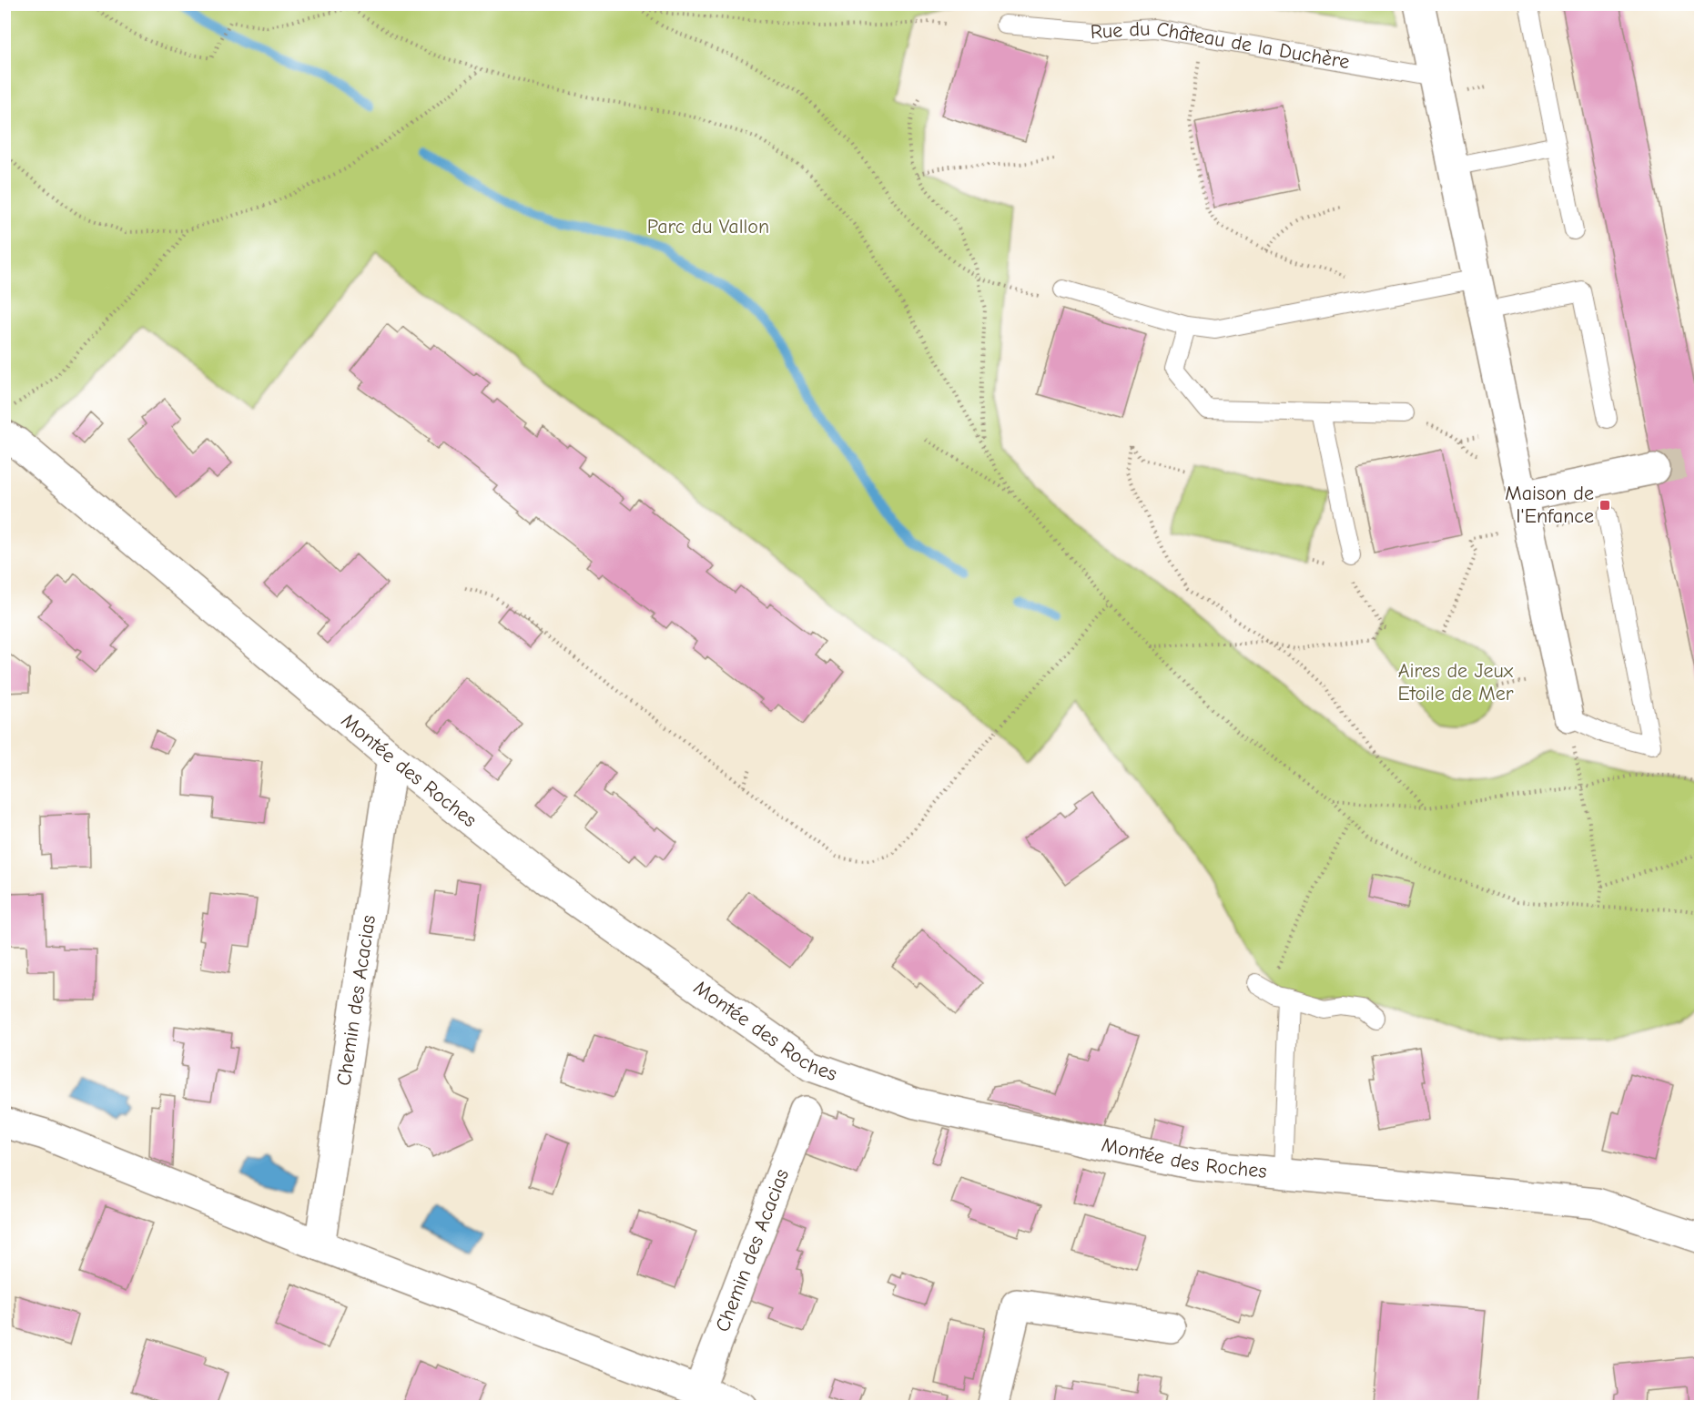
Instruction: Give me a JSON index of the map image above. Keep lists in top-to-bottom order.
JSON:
{
  "streets": {
    "street": ["Montée des Roches", "Chemin des Acacias"],
    "lane": ["Rue du Château de la Duchère"]
  },
  "crossings": [
    ["Montée des Roches", "Chemin des Acacias"]
  ],
  "parks": ["Parc du Vallon", "Aires de Jeux Etoile de Mer"],
  "places": {
    "transit": ["Maison de l'Enfance"]
  }
}
